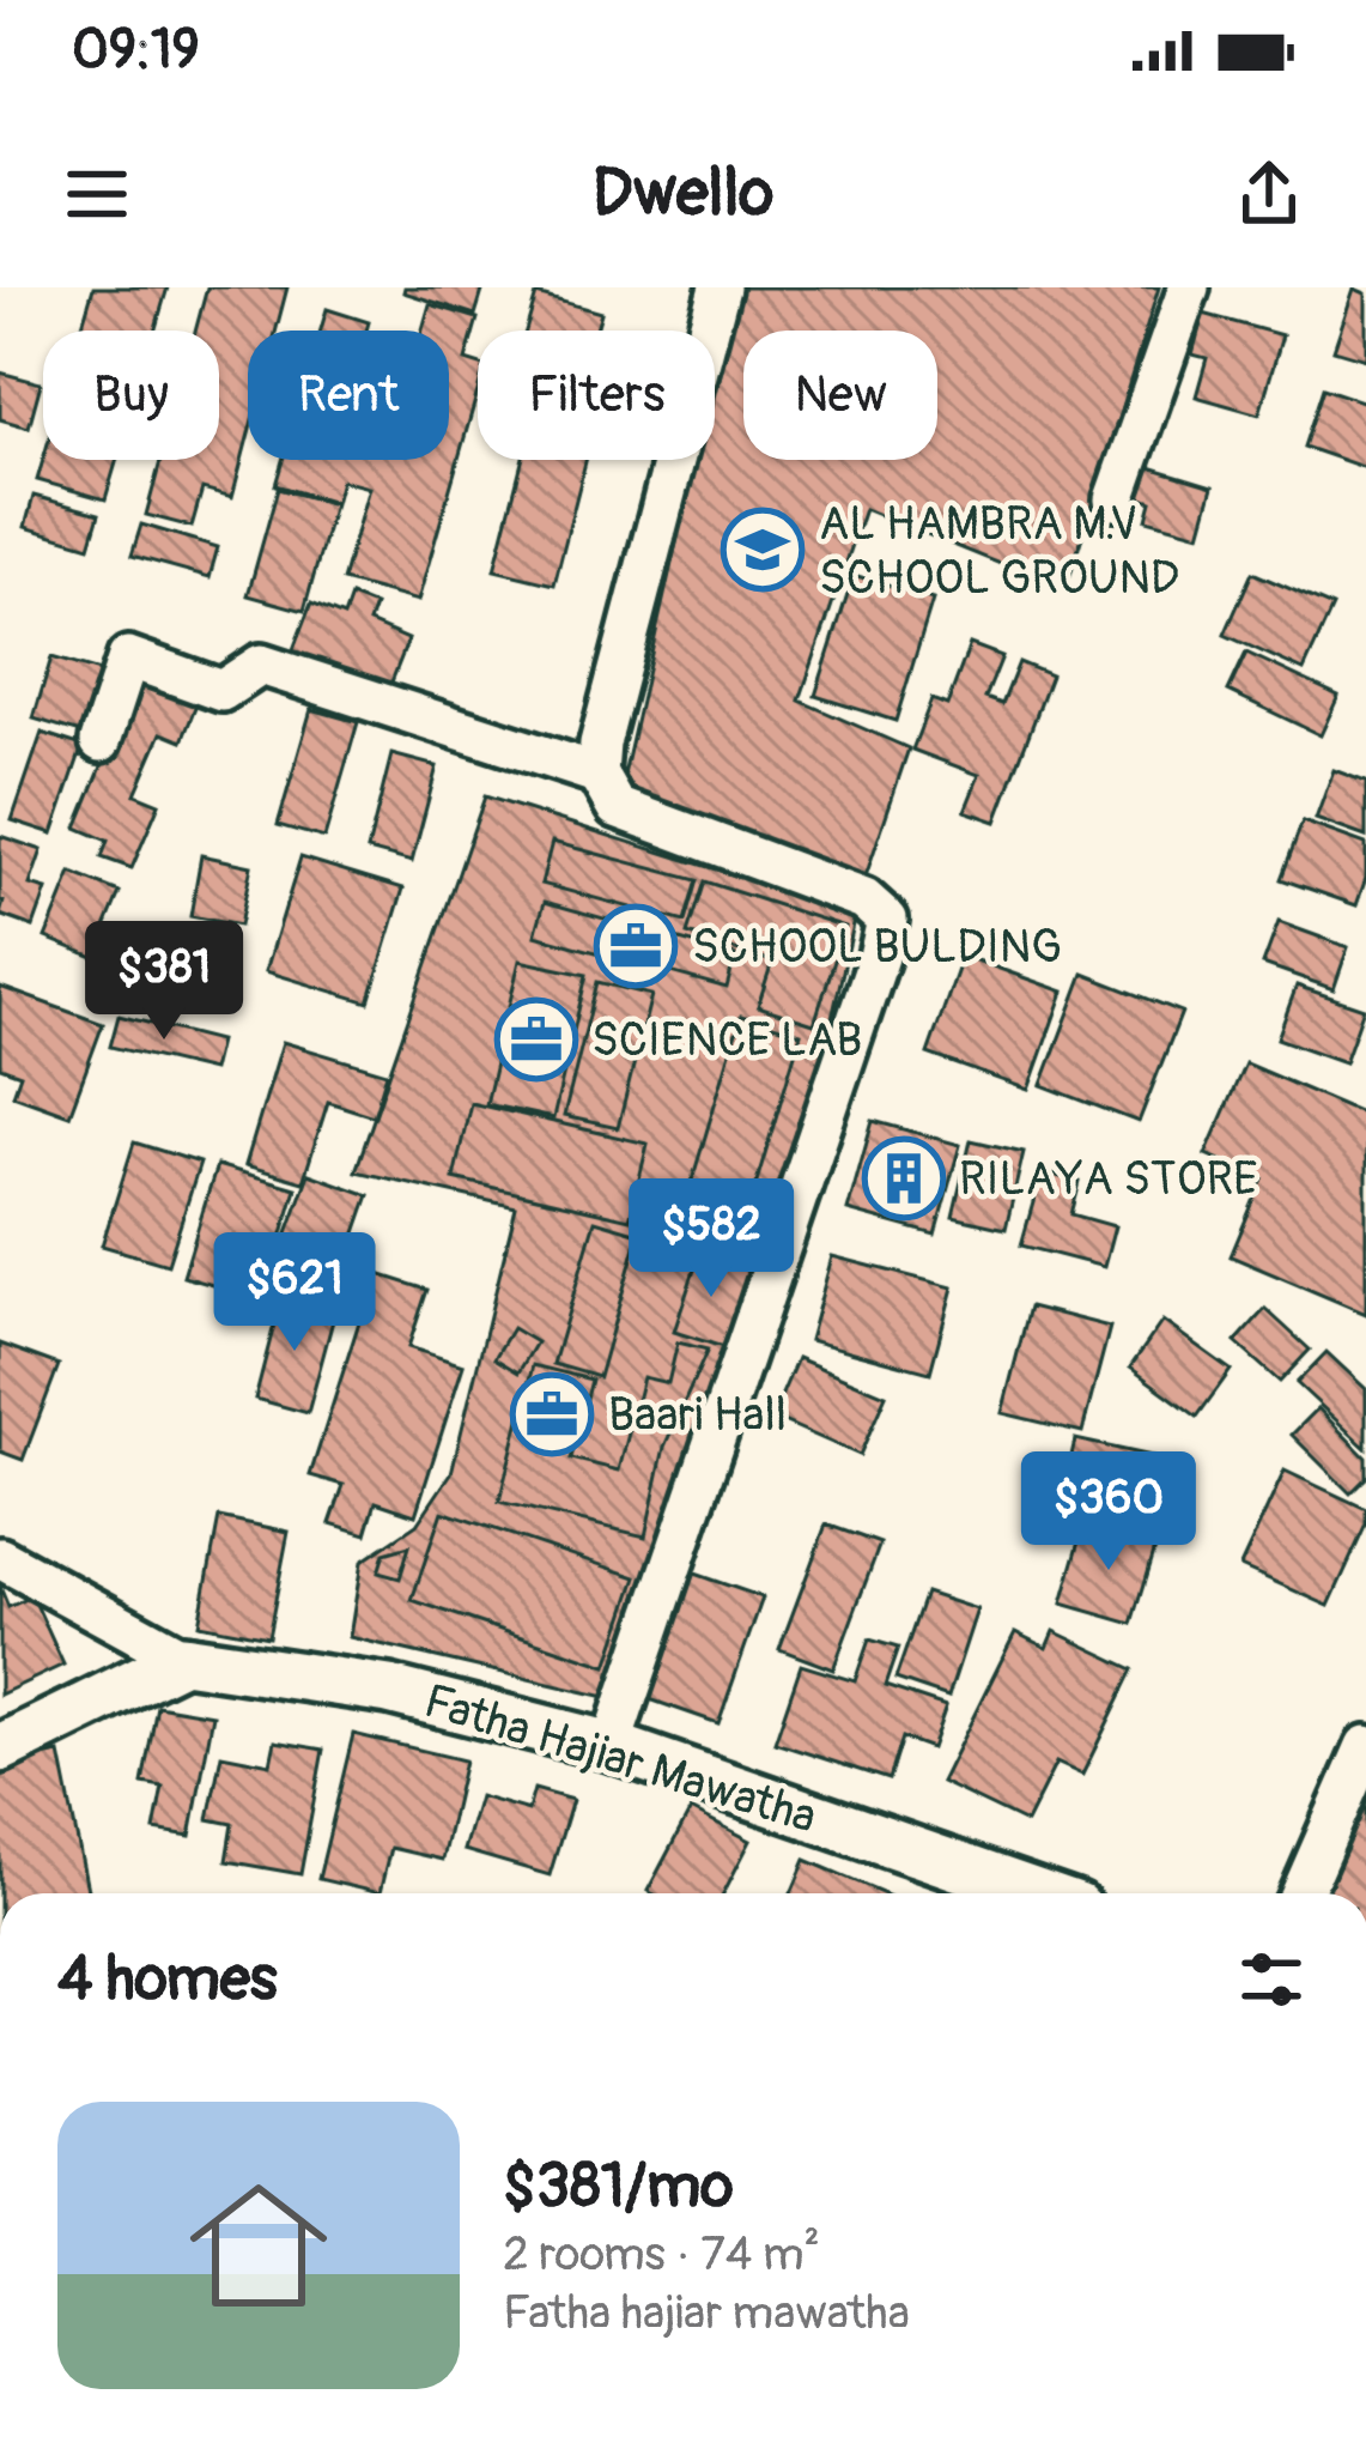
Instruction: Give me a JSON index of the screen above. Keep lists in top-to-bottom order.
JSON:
{
  "streets": {
    "street": ["Fatha Hajiar Mawatha"]
  },
  "places": {
    "school or university": ["AL HAMBRA M.V SCHOOL GROUND"],
    "office": ["SCHOOL BULDING", "SCIENCE LAB", "Baari Hall"],
    "building": ["RILAYA STORE"]
  },
  "page": {
    "status": "09:19",
    "header": "Dwello",
    "chip": [
      "Buy",
      "Rent",
      "Filters",
      "New"
    ],
    "price": [
      "$381",
      "$582",
      "$621",
      "$360"
    ],
    "heading": "4 homes",
    "list": [
      {
        "name": "$381/mo",
        "note": "2 rooms · 74 m² · Fatha hajiar mawatha"
      }
    ]
  }
}
